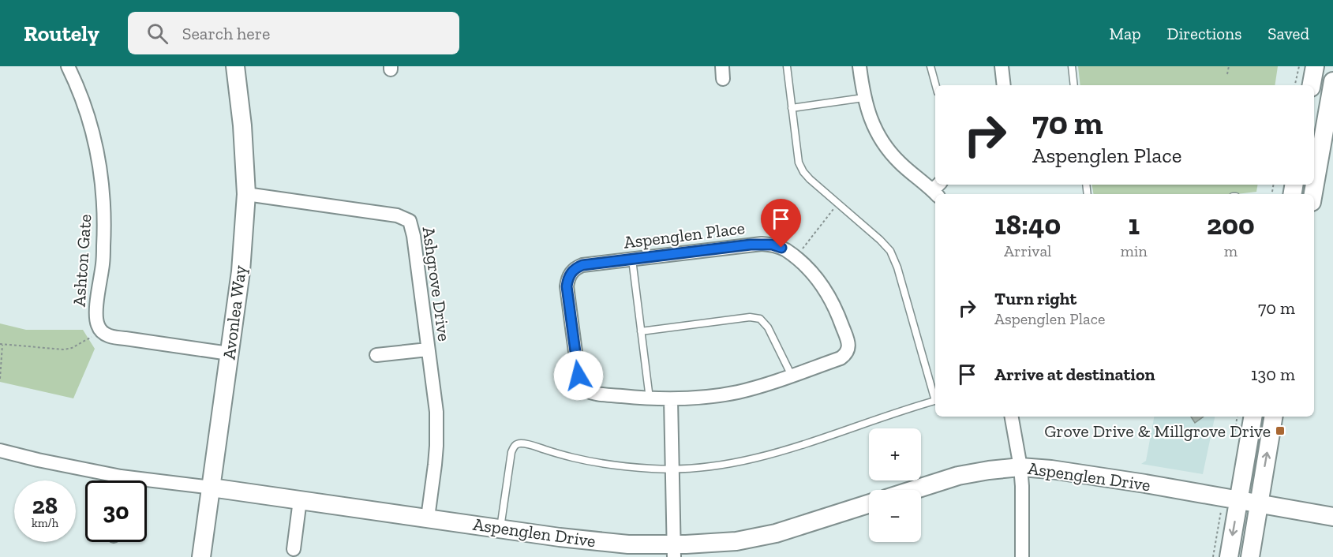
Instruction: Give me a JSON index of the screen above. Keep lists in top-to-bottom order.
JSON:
{
  "streets": {
    "street": [
      "Aspenglen Place",
      "Ashton Gate",
      "Ashgrove Drive",
      "Avonlea Way",
      "Aspenglen Drive"
    ]
  },
  "crossings": [
    ["Ashgrove Drive", "Avonlea Way"],
    ["Ashgrove Drive", "Aspenglen Drive"],
    ["Avonlea Way", "Aspenglen Drive"]
  ],
  "places": {
    "transit": ["Grove Drive & Millgrove Drive"]
  },
  "page": {
    "header": "Routely",
    "search": "Search here",
    "nav": ["Map", "Directions", "Saved"],
    "turn": ["70 m", "Aspenglen Place"],
    "eta": [
      "18:40",
      "Arrival",
      "1",
      "min",
      "200",
      "m"
    ],
    "list": [
      {
        "name": "Turn right",
        "note": "Aspenglen Place",
        "value": "70 m"
      },
      {
        "name": "Arrive at destination",
        "value": "130 m"
      }
    ],
    "map_buttons": ["+", "−"],
    "speed": "28 km/h",
    "limit": "30"
  }
}
